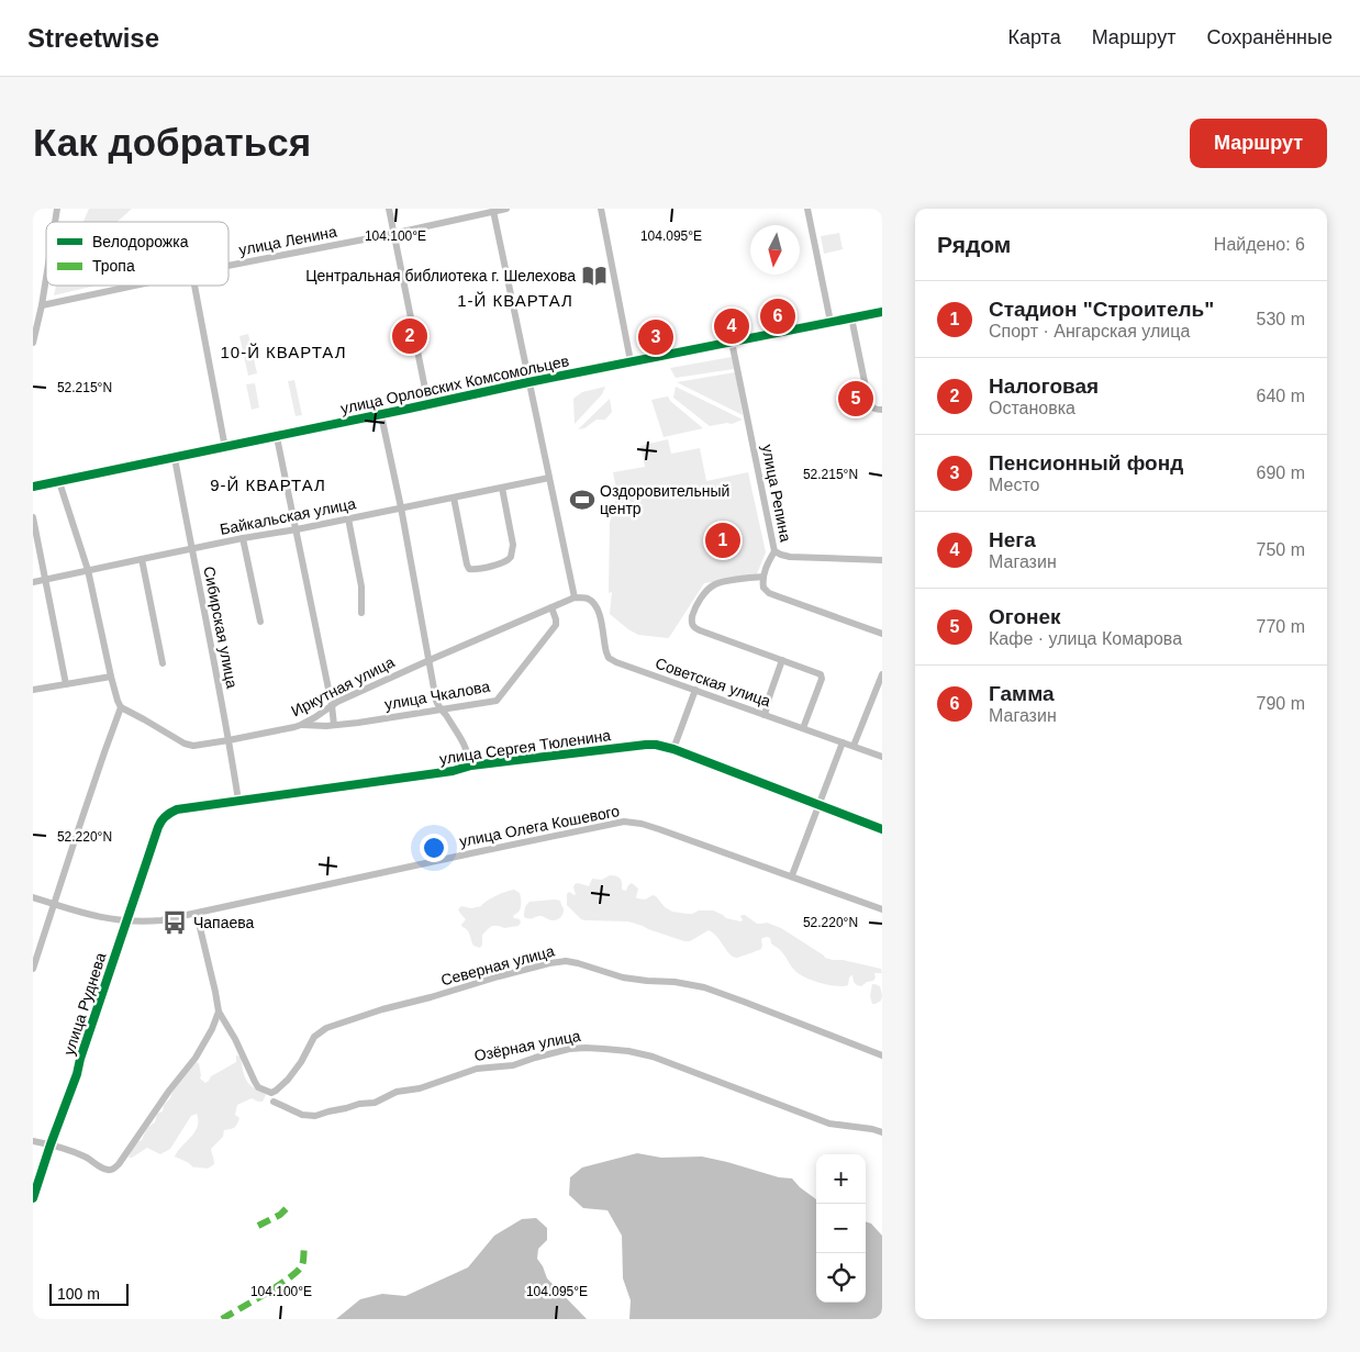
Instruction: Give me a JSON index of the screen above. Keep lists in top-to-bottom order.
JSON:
{
  "streets": {
    "street": [
      "улица Ленина",
      "улица Орловских Комсомольцев",
      "улица Репина",
      "Байкальская улица",
      "Сибирская улица",
      "Советская улица",
      "Иркутная улица",
      "улица Чкалова",
      "улица Сергея Тюленина",
      "улица Олега Кошевого",
      "Северная улица",
      "улица Руднева",
      "Озёрная улица"
    ]
  },
  "crossings": [
    ["улица Орловских Комсомольцев", "улица Репина"],
    ["улица Орловских Комсомольцев", "Сибирская улица"],
    ["Байкальская улица", "Сибирская улица"],
    ["Сибирская улица", "Иркутная улица"],
    ["Сибирская улица", "улица Сергея Тюленина"],
    ["Советская улица", "Иркутная улица"],
    ["Иркутная улица", "улица Чкалова"],
    ["улица Сергея Тюленина", "улица Руднева"],
    ["улица Олега Кошевого", "улица Руднева"]
  ],
  "districts": ["1-Й КВАРТАЛ", "10-Й КВАРТАЛ", "9-Й КВАРТАЛ"],
  "places": {
    "library": ["Центральная библиотека г. Шелехова"],
    "sports": ["Оздоровительный центр"],
    "bus stop": ["Чапаева"]
  },
  "legend": ["Велодорожка", "Тропа"],
  "scale_bar": "100 m",
  "north": "bottom",
  "page": {
    "header": "Streetwise",
    "nav": ["Карта", "Маршрут", "Сохранённые"],
    "buttons": "Маршрут",
    "title": "Как добраться",
    "heading": ["Рядом", "Найдено: 6"],
    "list": [
      {
        "mark": "1",
        "name": "Стадион \"Строитель\"",
        "note": "Спорт · Ангарская улица",
        "value": "530 m"
      },
      {
        "mark": "2",
        "name": "Налоговая",
        "note": "Остановка",
        "value": "640 m"
      },
      {
        "mark": "3",
        "name": "Пенсионный фонд",
        "note": "Место",
        "value": "690 m"
      },
      {
        "mark": "4",
        "name": "Нега",
        "note": "Магазин",
        "value": "750 m"
      },
      {
        "mark": "5",
        "name": "Огонек",
        "note": "Кафе · улица Комарова",
        "value": "770 m"
      },
      {
        "mark": "6",
        "name": "Гамма",
        "note": "Магазин",
        "value": "790 m"
      }
    ],
    "pins": [
      "6",
      "4",
      "2",
      "3",
      "5",
      "1"
    ],
    "map_buttons": ["+", "−"],
    "scale": "100 m"
  },
  "coordinates": [
    "104.100°E",
    "104.095°E",
    "52.215°N",
    "52.220°N"
  ]
}
